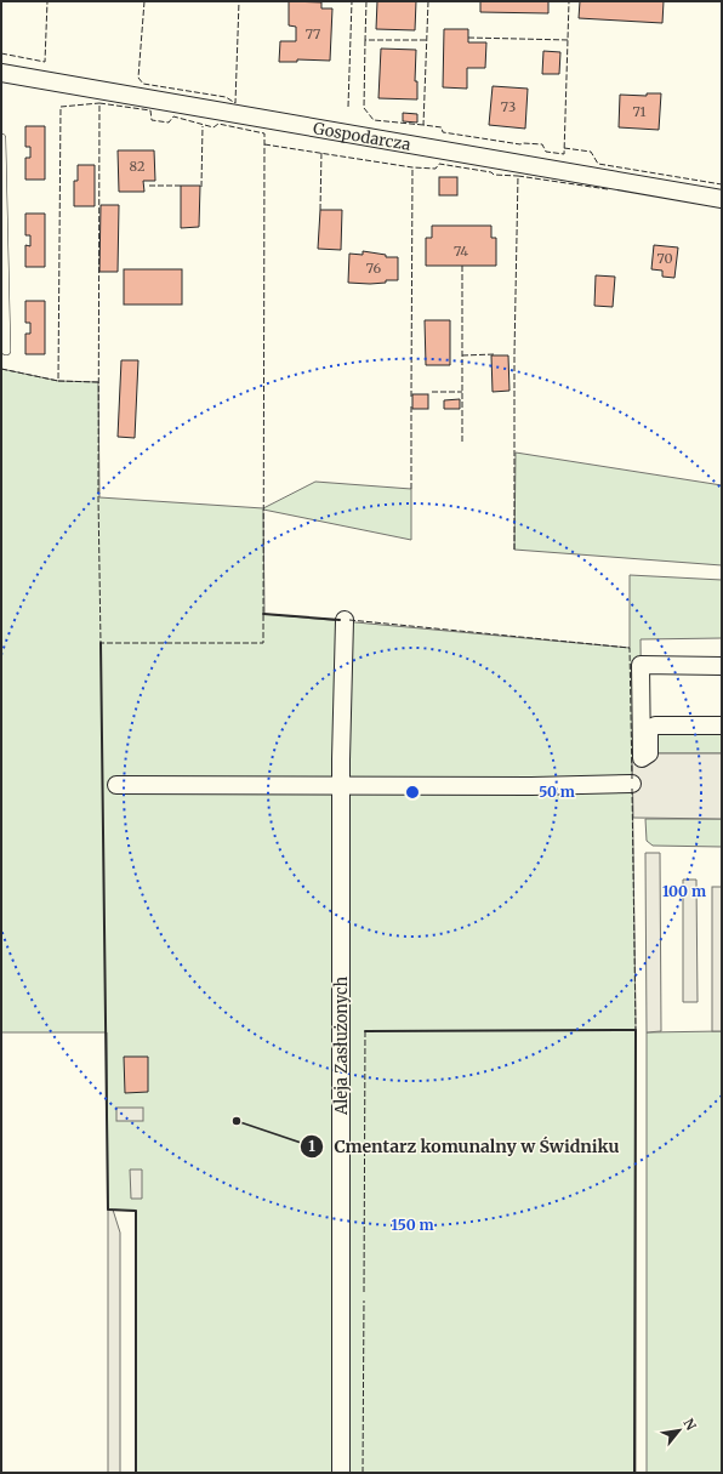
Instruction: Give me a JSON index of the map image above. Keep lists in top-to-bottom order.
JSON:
{
  "streets": {
    "street": ["Gospodarcza", "Aleja Zasłużonych"]
  },
  "places": ["Cmentarz komunalny w Świdniku"],
  "house_numbers": [
    "77",
    "73",
    "71",
    "82",
    "74",
    "70",
    "76"
  ],
  "north": "top right",
  "rings": ["50 m", "100 m", "150 m"]
}
